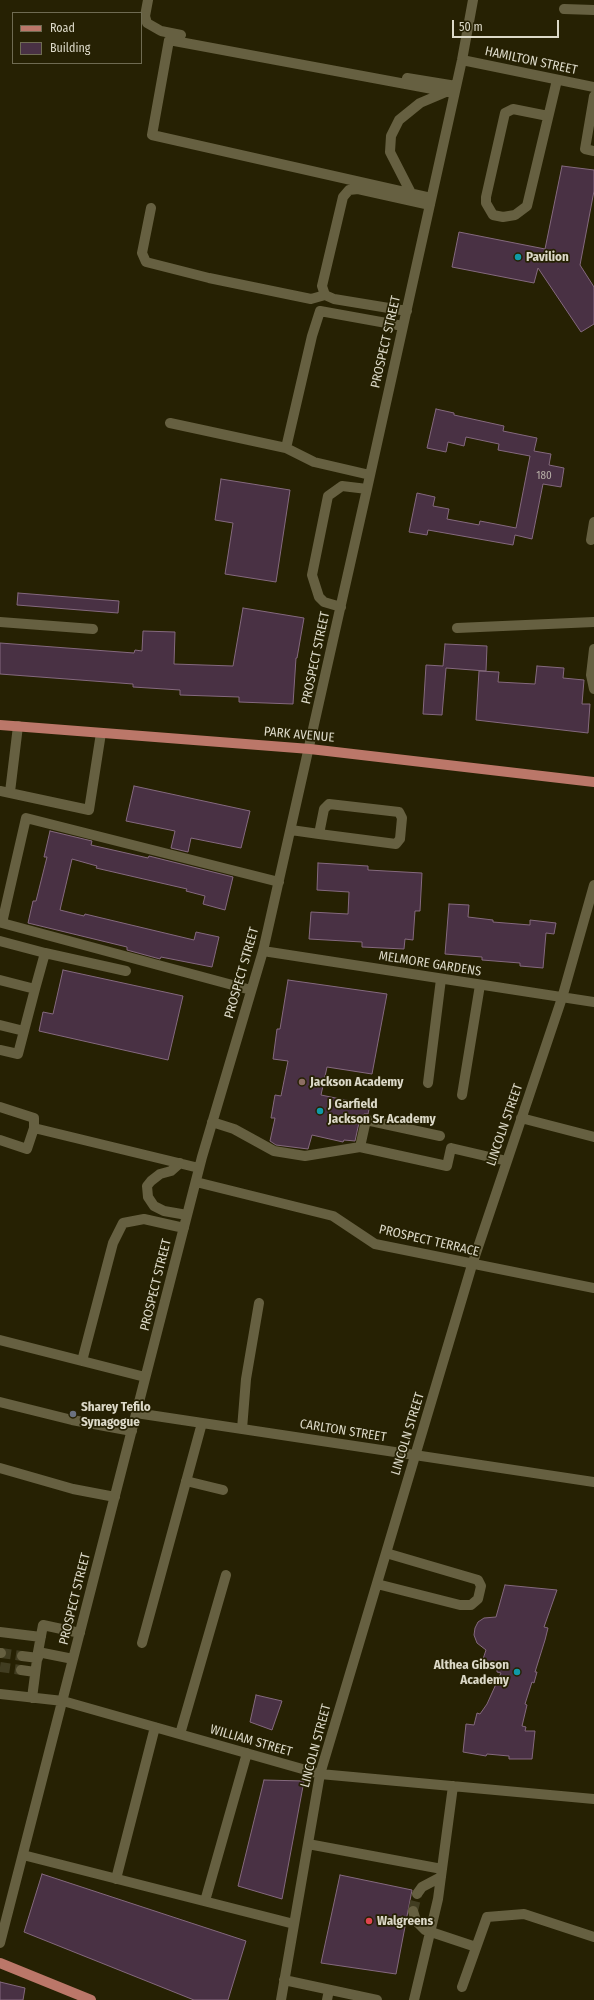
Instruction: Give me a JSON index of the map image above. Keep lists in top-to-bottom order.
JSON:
{
  "streets": {
    "main road": ["PARK AVENUE"],
    "street": [
      "HAMILTON STREET",
      "PROSPECT STREET",
      "MELMORE GARDENS",
      "LINCOLN STREET",
      "PROSPECT TERRACE",
      "CARLTON STREET",
      "WILLIAM STREET"
    ]
  },
  "crossings": [
    ["HAMILTON STREET", "PROSPECT STREET"],
    ["PROSPECT STREET", "PARK AVENUE"],
    ["PROSPECT STREET", "MELMORE GARDENS"],
    ["PROSPECT STREET", "PROSPECT TERRACE"],
    ["PROSPECT STREET", "CARLTON STREET"],
    ["PROSPECT STREET", "WILLIAM STREET"],
    ["MELMORE GARDENS", "LINCOLN STREET"],
    ["LINCOLN STREET", "PROSPECT TERRACE"],
    ["LINCOLN STREET", "CARLTON STREET"],
    ["LINCOLN STREET", "WILLIAM STREET"]
  ],
  "places": [
    "Pavilion",
    "Jackson Academy",
    "J Garfield Jackson Sr Academy",
    "Sharey Tefilo Synagogue",
    "Althea Gibson Academy",
    "Walgreens"
  ],
  "house_numbers": ["180"],
  "legend": ["Road", "Building"],
  "scale_bar": "50 m"
}
